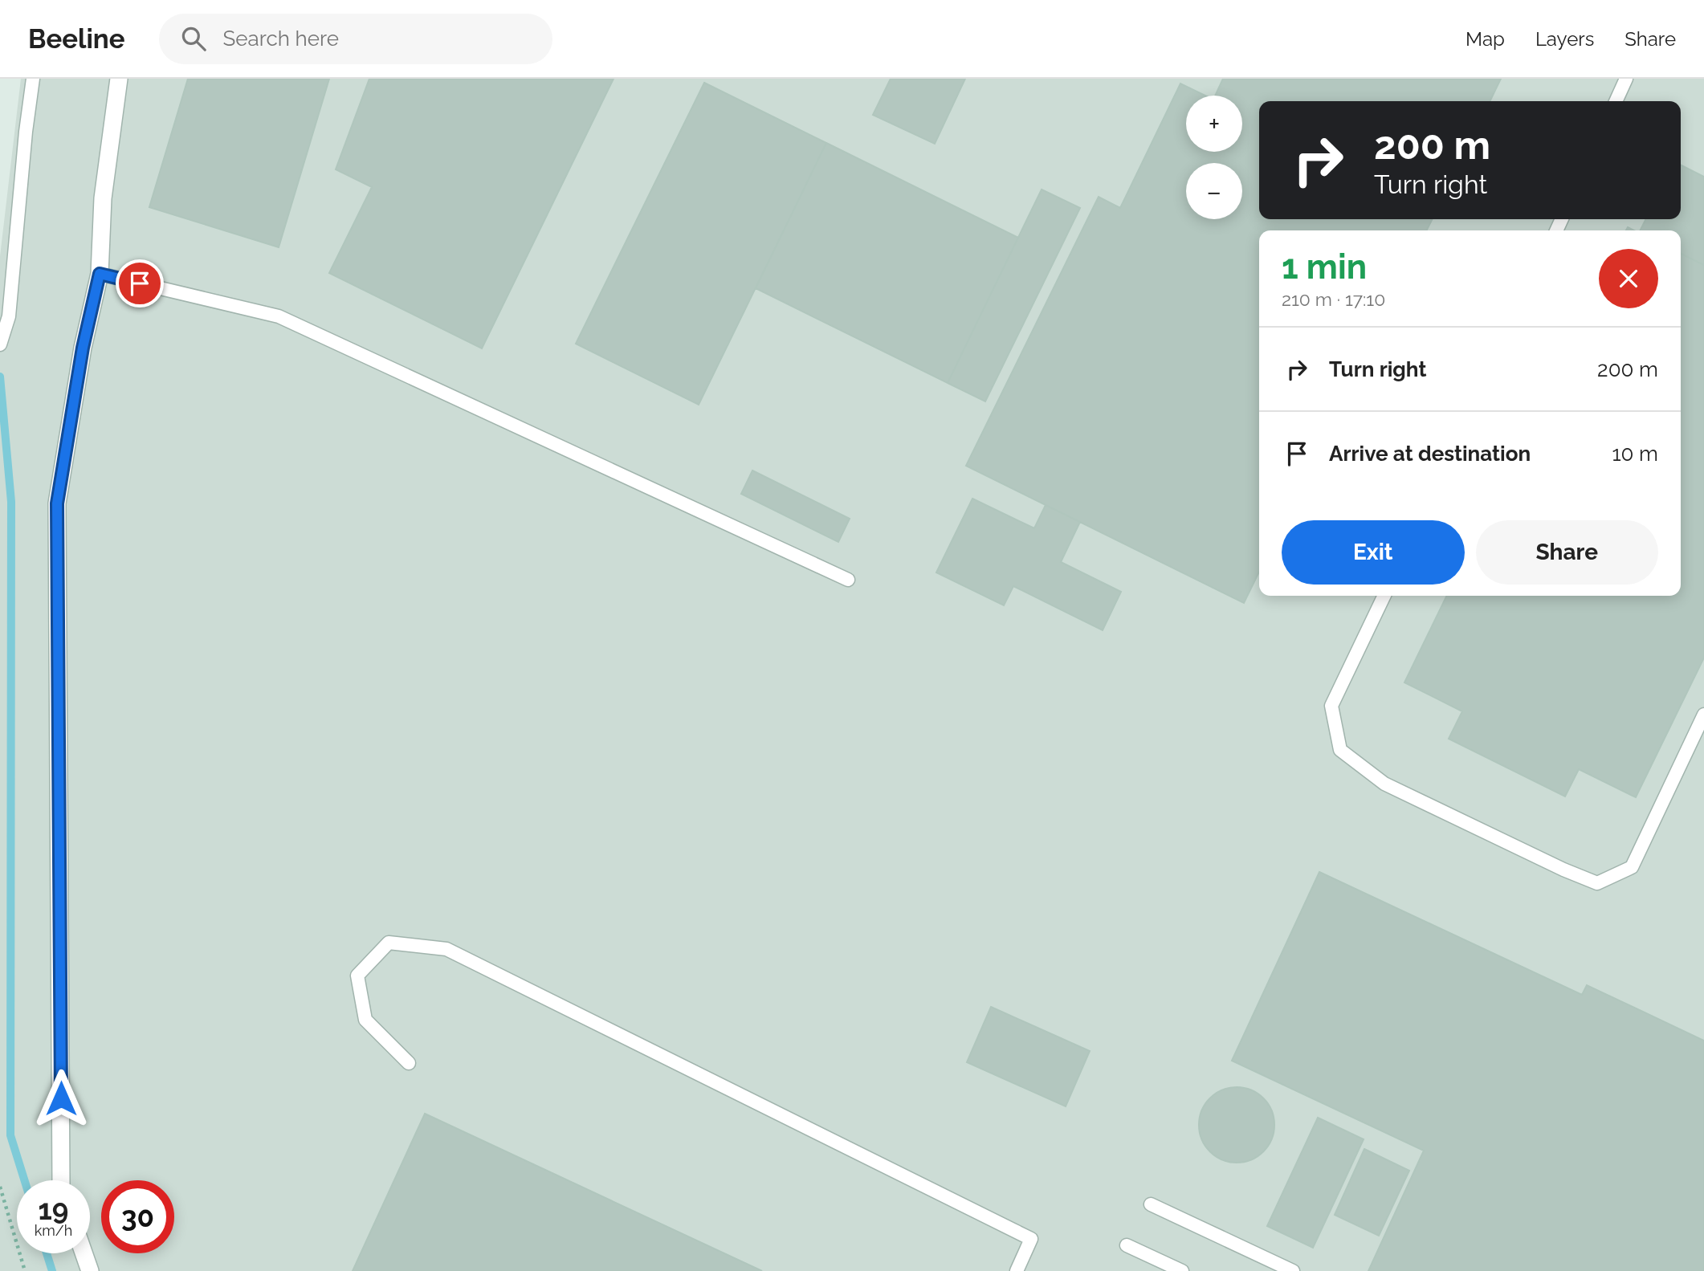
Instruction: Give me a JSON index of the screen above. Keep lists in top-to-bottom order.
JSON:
{
  "page": {
    "header": "Beeline",
    "search": "Search here",
    "nav": ["Map", "Layers", "Share"],
    "map_buttons": ["+", "−"],
    "turn": ["200 m", "Turn right"],
    "heading": ["1 min", "210 m · 17:10"],
    "list": [
      {
        "name": "Turn right",
        "value": "200 m"
      },
      {
        "name": "Arrive at destination",
        "value": "10 m"
      }
    ],
    "buttons": ["Exit", "Share"],
    "speed": "19 km/h",
    "limit": "30"
  }
}
